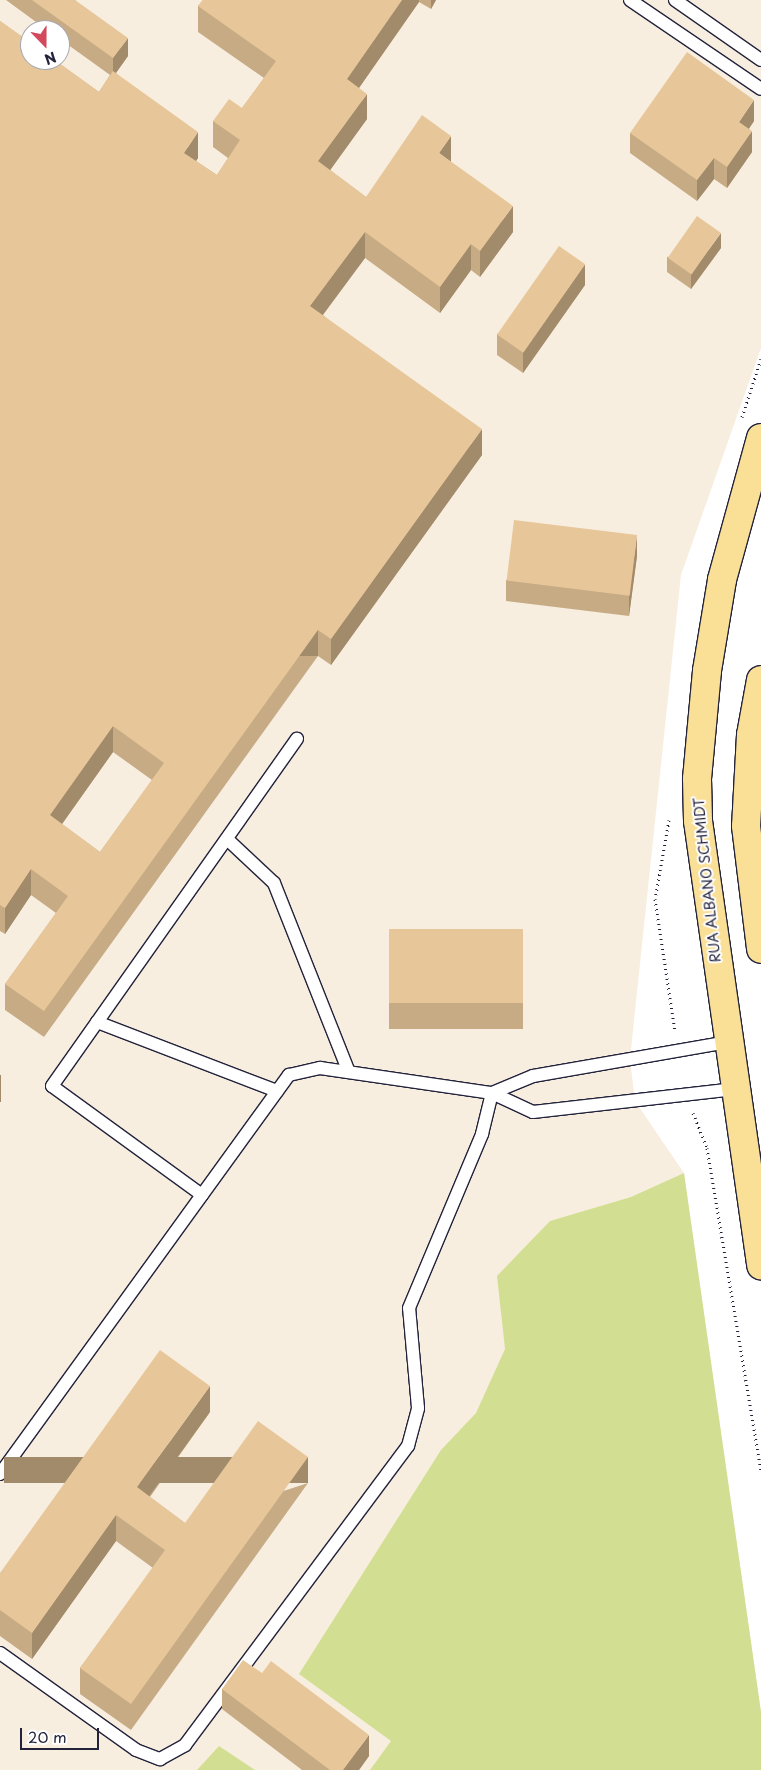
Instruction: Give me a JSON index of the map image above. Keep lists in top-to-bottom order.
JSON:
{
  "streets": {
    "main road": ["RUA ALBANO SCHMIDT"]
  },
  "scale_bar": "20 m",
  "north": "bottom"
}
